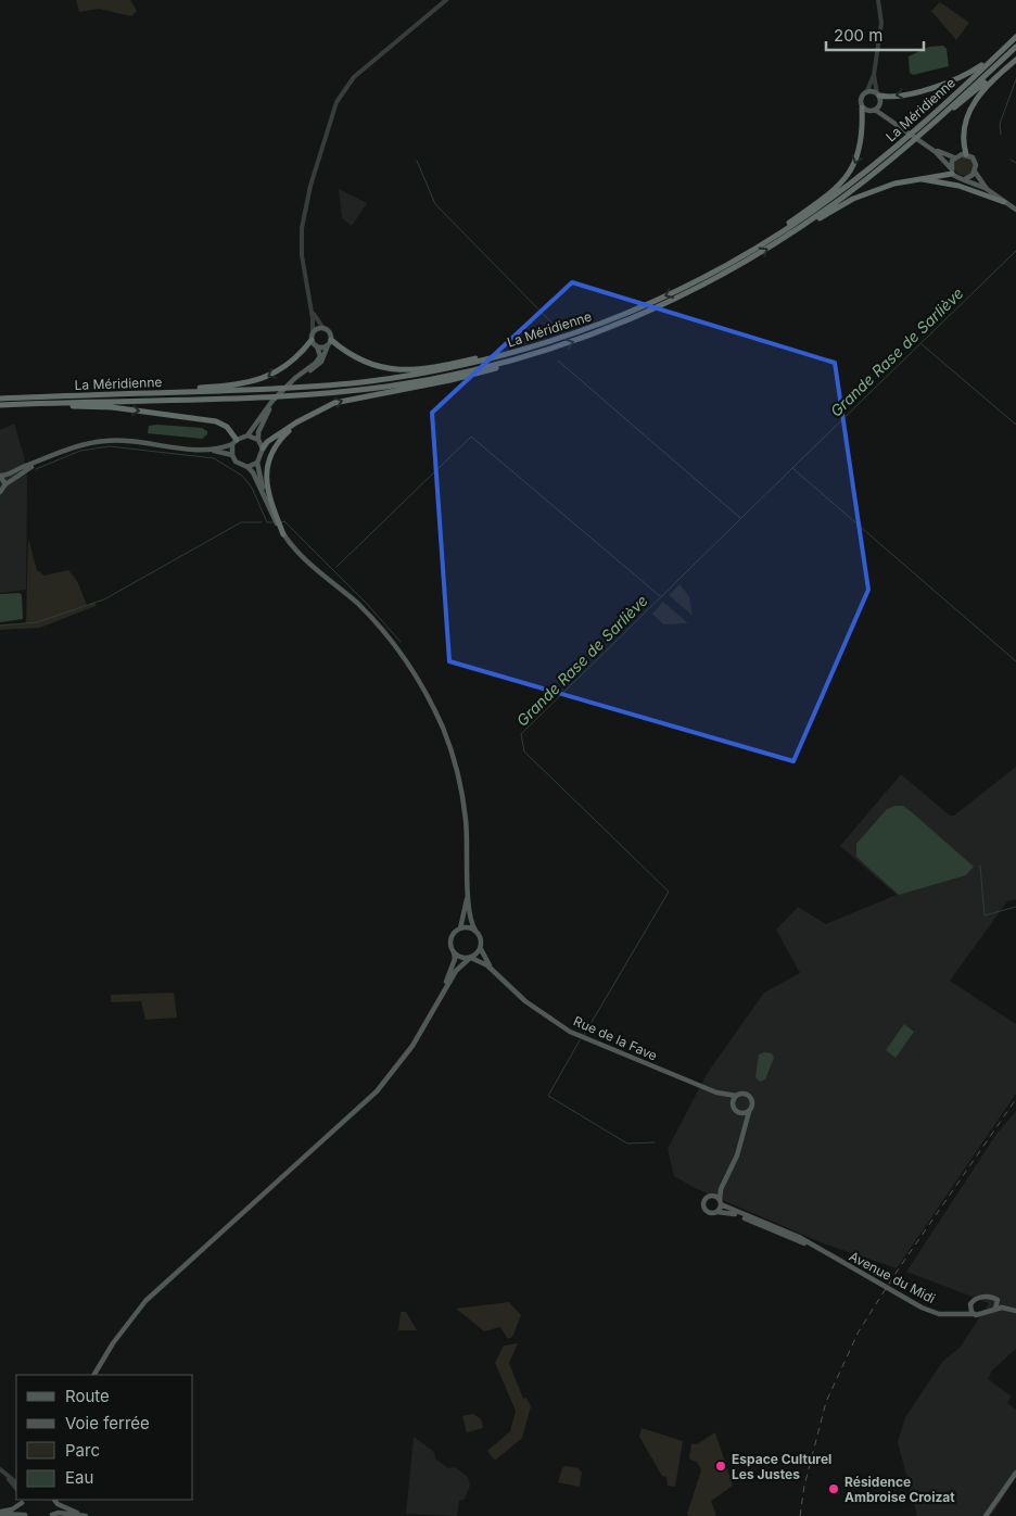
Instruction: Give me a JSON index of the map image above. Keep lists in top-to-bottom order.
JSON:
{
  "streets": {
    "highway": ["La Méridienne"],
    "main road": ["Rue de la Fave", "Avenue du Midi"]
  },
  "water": ["Grande Rase de Sarliève"],
  "places": ["Espace Culturel Les Justes", "Résidence Ambroise Croizat"],
  "legend": [
    "Route",
    "Voie ferrée",
    "Parc",
    "Eau"
  ],
  "scale_bar": "200 m"
}
